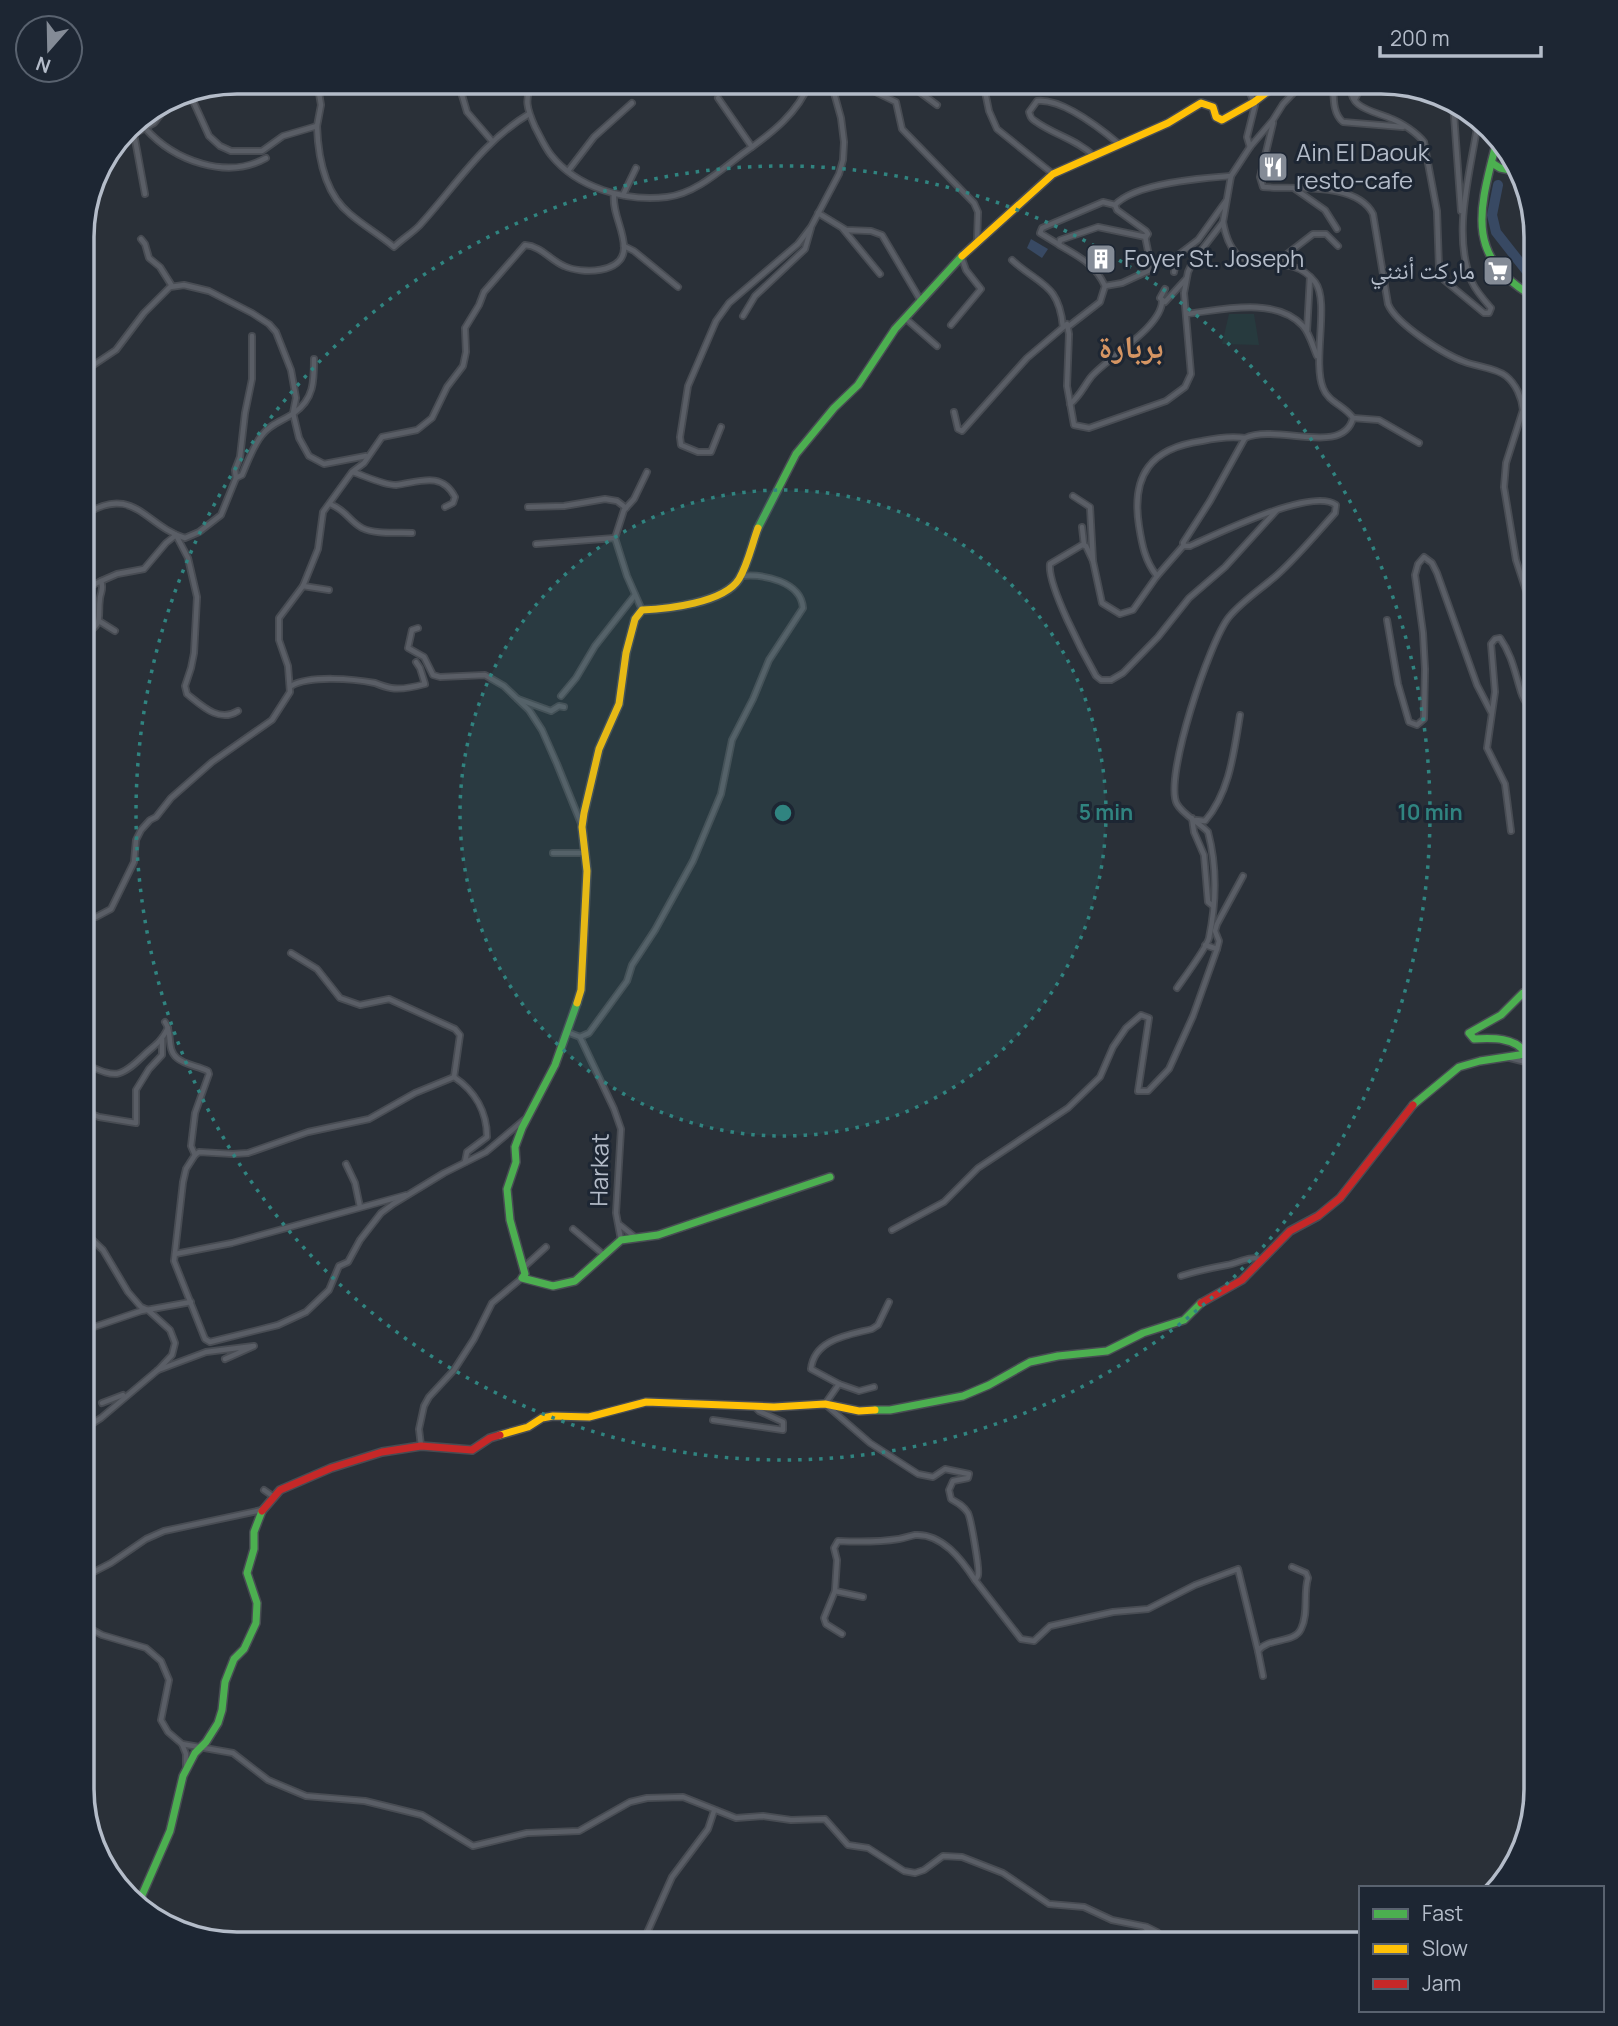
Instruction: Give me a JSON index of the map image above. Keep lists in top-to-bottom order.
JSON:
{
  "streets": {
    "street": ["Harkat"]
  },
  "districts": ["بربارة"],
  "places": {
    "restaurant": ["Ain El Daouk resto-cafe"],
    "building": ["Foyer St. Joseph"],
    "supermarket": ["ماركت أنثني"]
  },
  "legend": ["Fast", "Slow", "Jam"],
  "scale_bar": "200 m",
  "north": "bottom",
  "rings": ["5 min", "10 min"]
}
